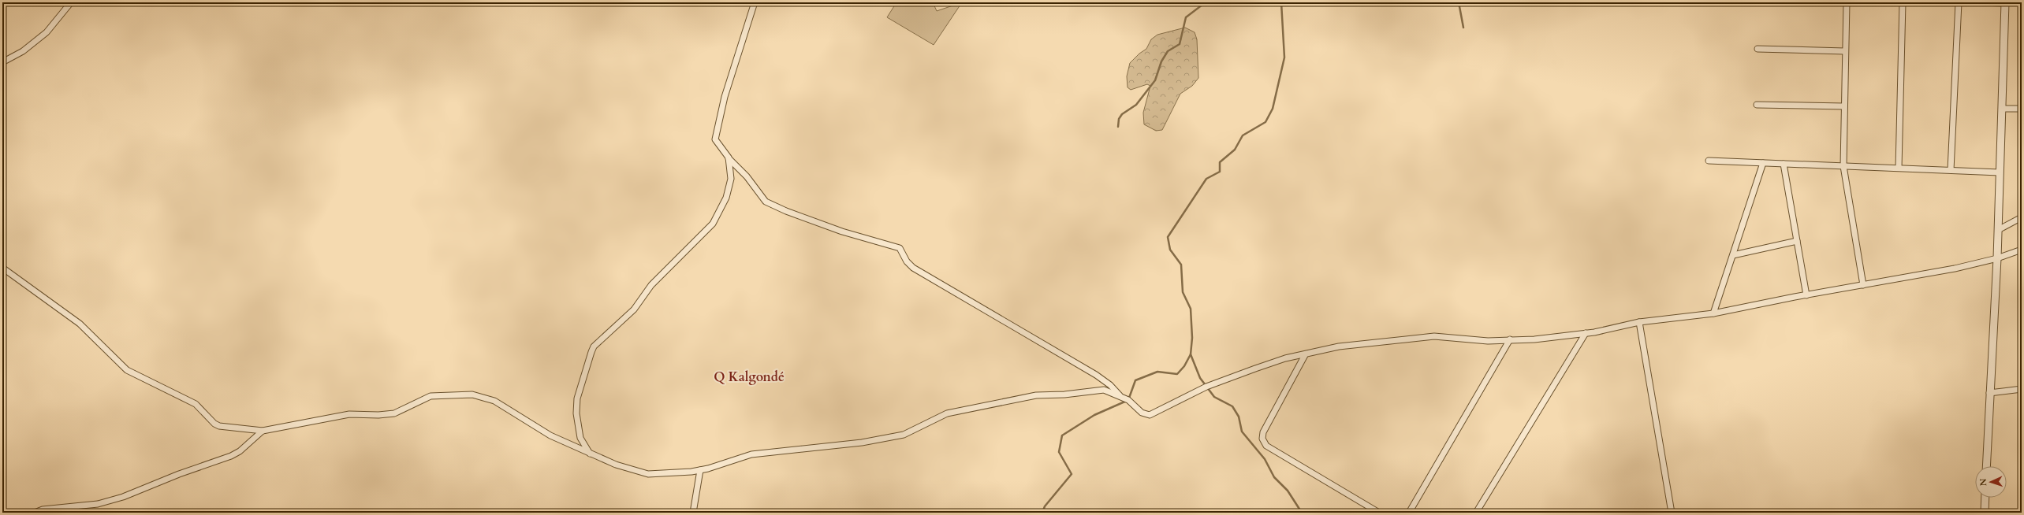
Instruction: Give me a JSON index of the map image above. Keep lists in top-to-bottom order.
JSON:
{
  "districts": ["Q Kalgondé"],
  "north": "left"
}
